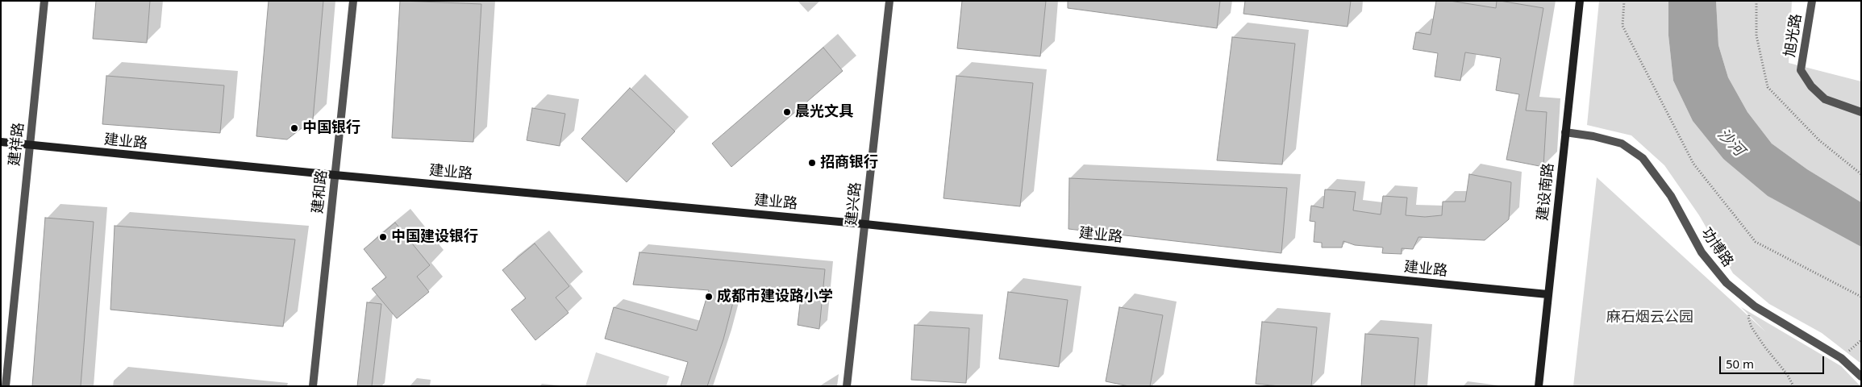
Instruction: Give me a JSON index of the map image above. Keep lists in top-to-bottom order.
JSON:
{
  "streets": {
    "street": [
      "旭光路",
      "建业路",
      "建祥路",
      "建和路",
      "建设南路",
      "建兴路",
      "功博路"
    ]
  },
  "crossings": [
    ["建业路", "建祥路"],
    ["建业路", "建和路"],
    ["建业路", "建设南路"],
    ["建业路", "建兴路"],
    ["建设南路", "功博路"]
  ],
  "water": ["沙河"],
  "parks": ["麻石烟云公园"],
  "places": [
    "晨光文具",
    "中国银行",
    "招商银行",
    "中国建设银行",
    "成都市建设路小学"
  ],
  "scale_bar": "50 m"
}
